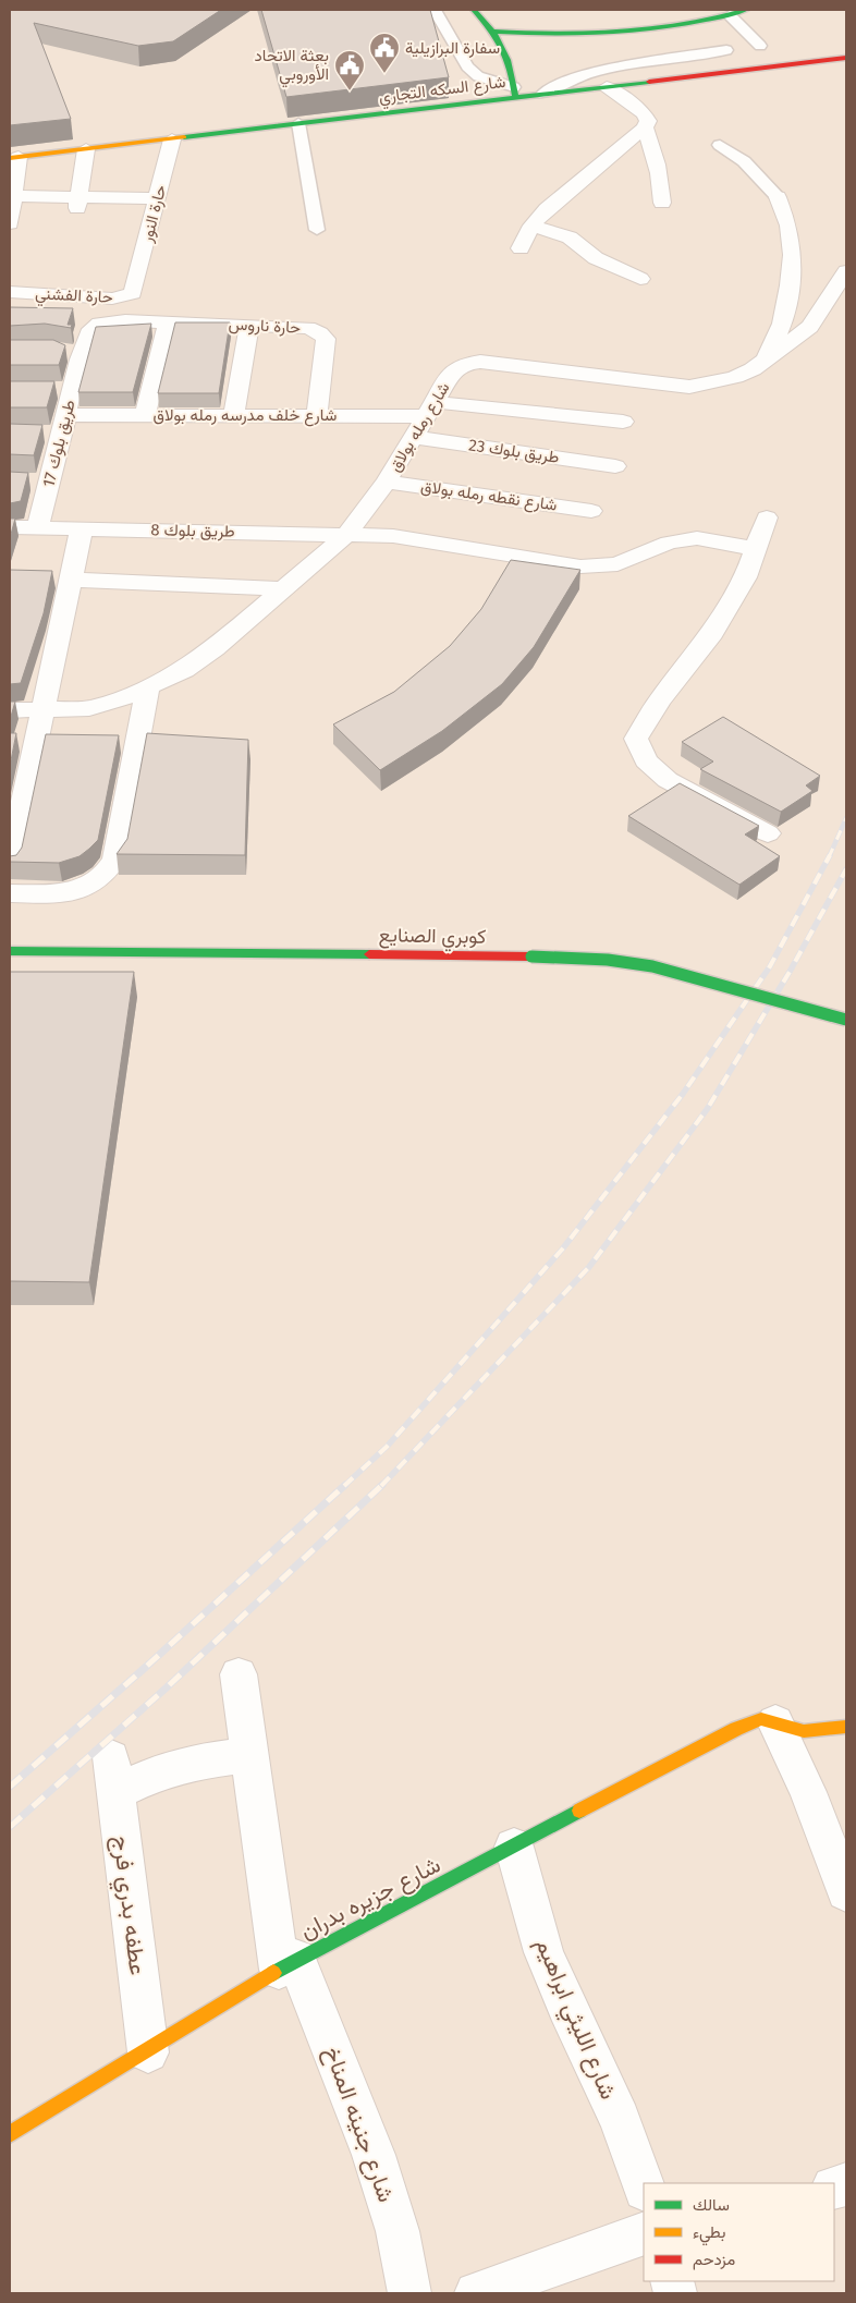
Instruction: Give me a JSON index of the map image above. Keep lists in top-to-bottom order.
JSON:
{
  "streets": {
    "street": [
      "شارع السكه التجاري",
      "حارة النور",
      "حارة الفشني",
      "حارة ناروس",
      "شارع خلف مدرسه رمله بولاق",
      "شارع رمله بولاق",
      "طريق بلوك 17",
      "طريق بلوك 23",
      "شارع نقطه رمله بولاق",
      "طريق بلوك 8",
      "كوبري الصنايع",
      "شارع جزيره بدران",
      "عطفه بدري فرج",
      "شارع الليثي ابراهيم",
      "شارع جنينه المناخ"
    ]
  },
  "crossings": [
    ["شارع السكه التجاري", "حارة النور"],
    ["حارة النور", "حارة الفشني"],
    ["حارة ناروس", "شارع خلف مدرسه رمله بولاق"],
    ["حارة ناروس", "طريق بلوك 17"],
    ["شارع خلف مدرسه رمله بولاق", "شارع رمله بولاق"],
    ["شارع خلف مدرسه رمله بولاق", "طريق بلوك 17"],
    ["شارع رمله بولاق", "طريق بلوك 23"],
    ["شارع رمله بولاق", "شارع نقطه رمله بولاق"],
    ["شارع رمله بولاق", "طريق بلوك 8"],
    ["طريق بلوك 17", "طريق بلوك 8"],
    ["شارع جزيره بدران", "عطفه بدري فرج"],
    ["شارع جزيره بدران", "شارع الليثي ابراهيم"],
    ["شارع جزيره بدران", "شارع جنينه المناخ"],
    ["عطفه بدري فرج", "شارع جنينه المناخ"]
  ],
  "places": {
    "public building": ["سفارة البرازيلية", "بعثة الاتحاد الأوروبي"]
  },
  "legend": ["سالك", "بطيء", "مزدحم"]
}
